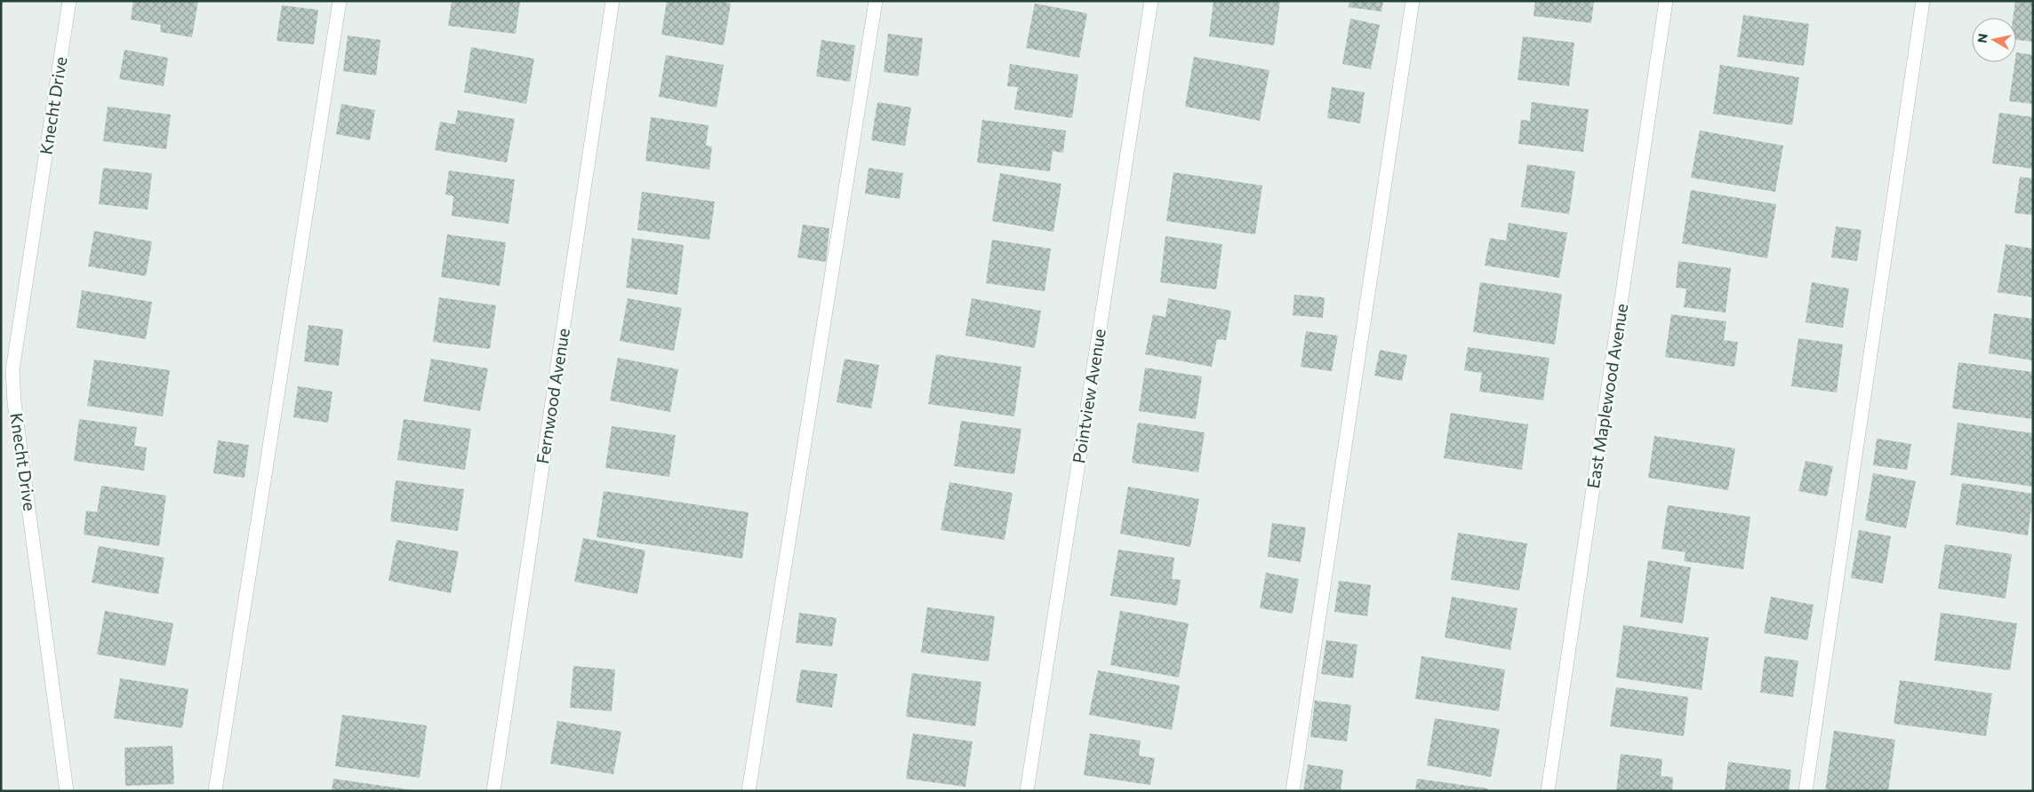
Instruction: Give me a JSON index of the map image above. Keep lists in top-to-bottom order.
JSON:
{
  "streets": {
    "street": [
      "Knecht Drive",
      "Fernwood Avenue",
      "Pointview Avenue",
      "East Maplewood Avenue"
    ]
  },
  "north": "left"
}
